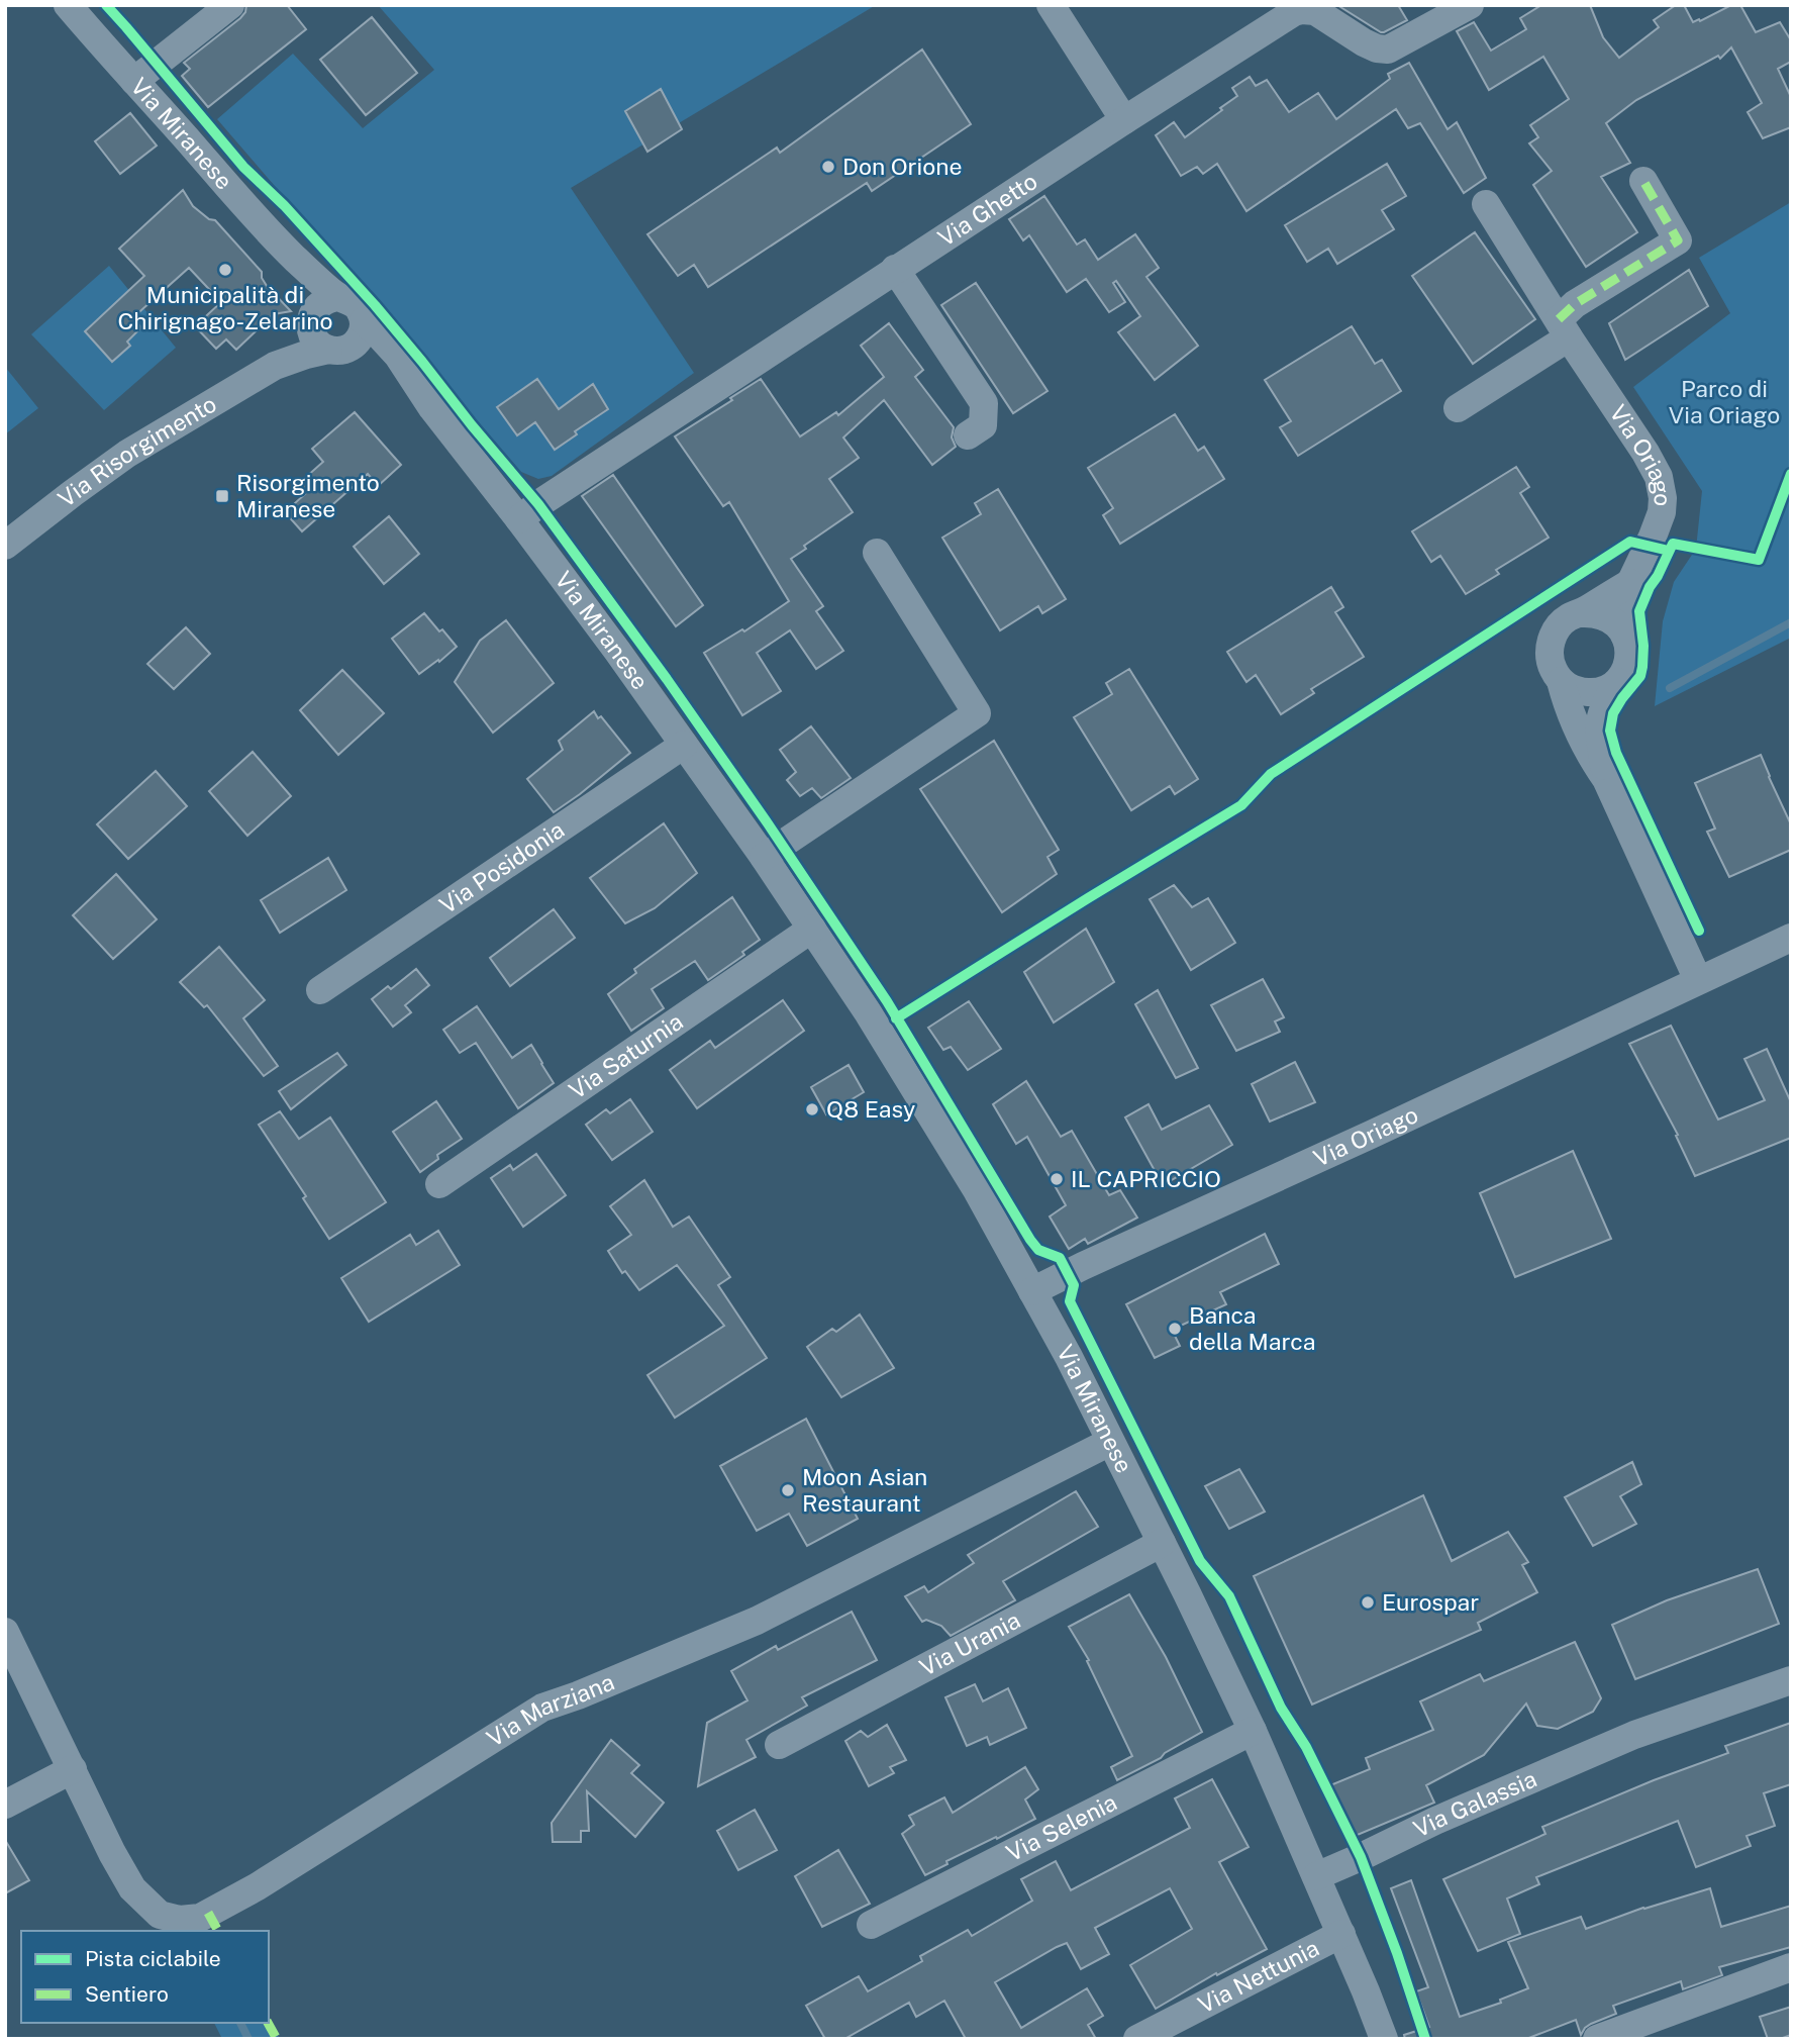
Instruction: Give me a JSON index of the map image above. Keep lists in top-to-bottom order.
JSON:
{
  "streets": {
    "street": [
      "Via Miranese",
      "Via Ghetto",
      "Via Risorgimento",
      "Via Oriago",
      "Via Posidonia",
      "Via Saturnia",
      "Via Urania",
      "Via Marziana",
      "Via Galassia",
      "Via Selenia",
      "Via Nettunia"
    ]
  },
  "crossings": [
    ["Via Miranese", "Via Ghetto"],
    ["Via Miranese", "Via Risorgimento"],
    ["Via Miranese", "Via Oriago"],
    ["Via Miranese", "Via Posidonia"],
    ["Via Miranese", "Via Saturnia"],
    ["Via Miranese", "Via Urania"],
    ["Via Miranese", "Via Marziana"],
    ["Via Miranese", "Via Galassia"],
    ["Via Miranese", "Via Selenia"],
    ["Via Miranese", "Via Nettunia"]
  ],
  "parks": ["Parco di Via Oriago"],
  "places": {
    "other": [
      "Don Orione",
      "Municipalità di Chirignago-Zelarino",
      "Q8 Easy",
      "IL CAPRICCIO",
      "Banca della Marca",
      "Moon Asian Restaurant",
      "Eurospar"
    ],
    "transit": ["Risorgimento Miranese"]
  },
  "legend": ["Pista ciclabile", "Sentiero"]
}
